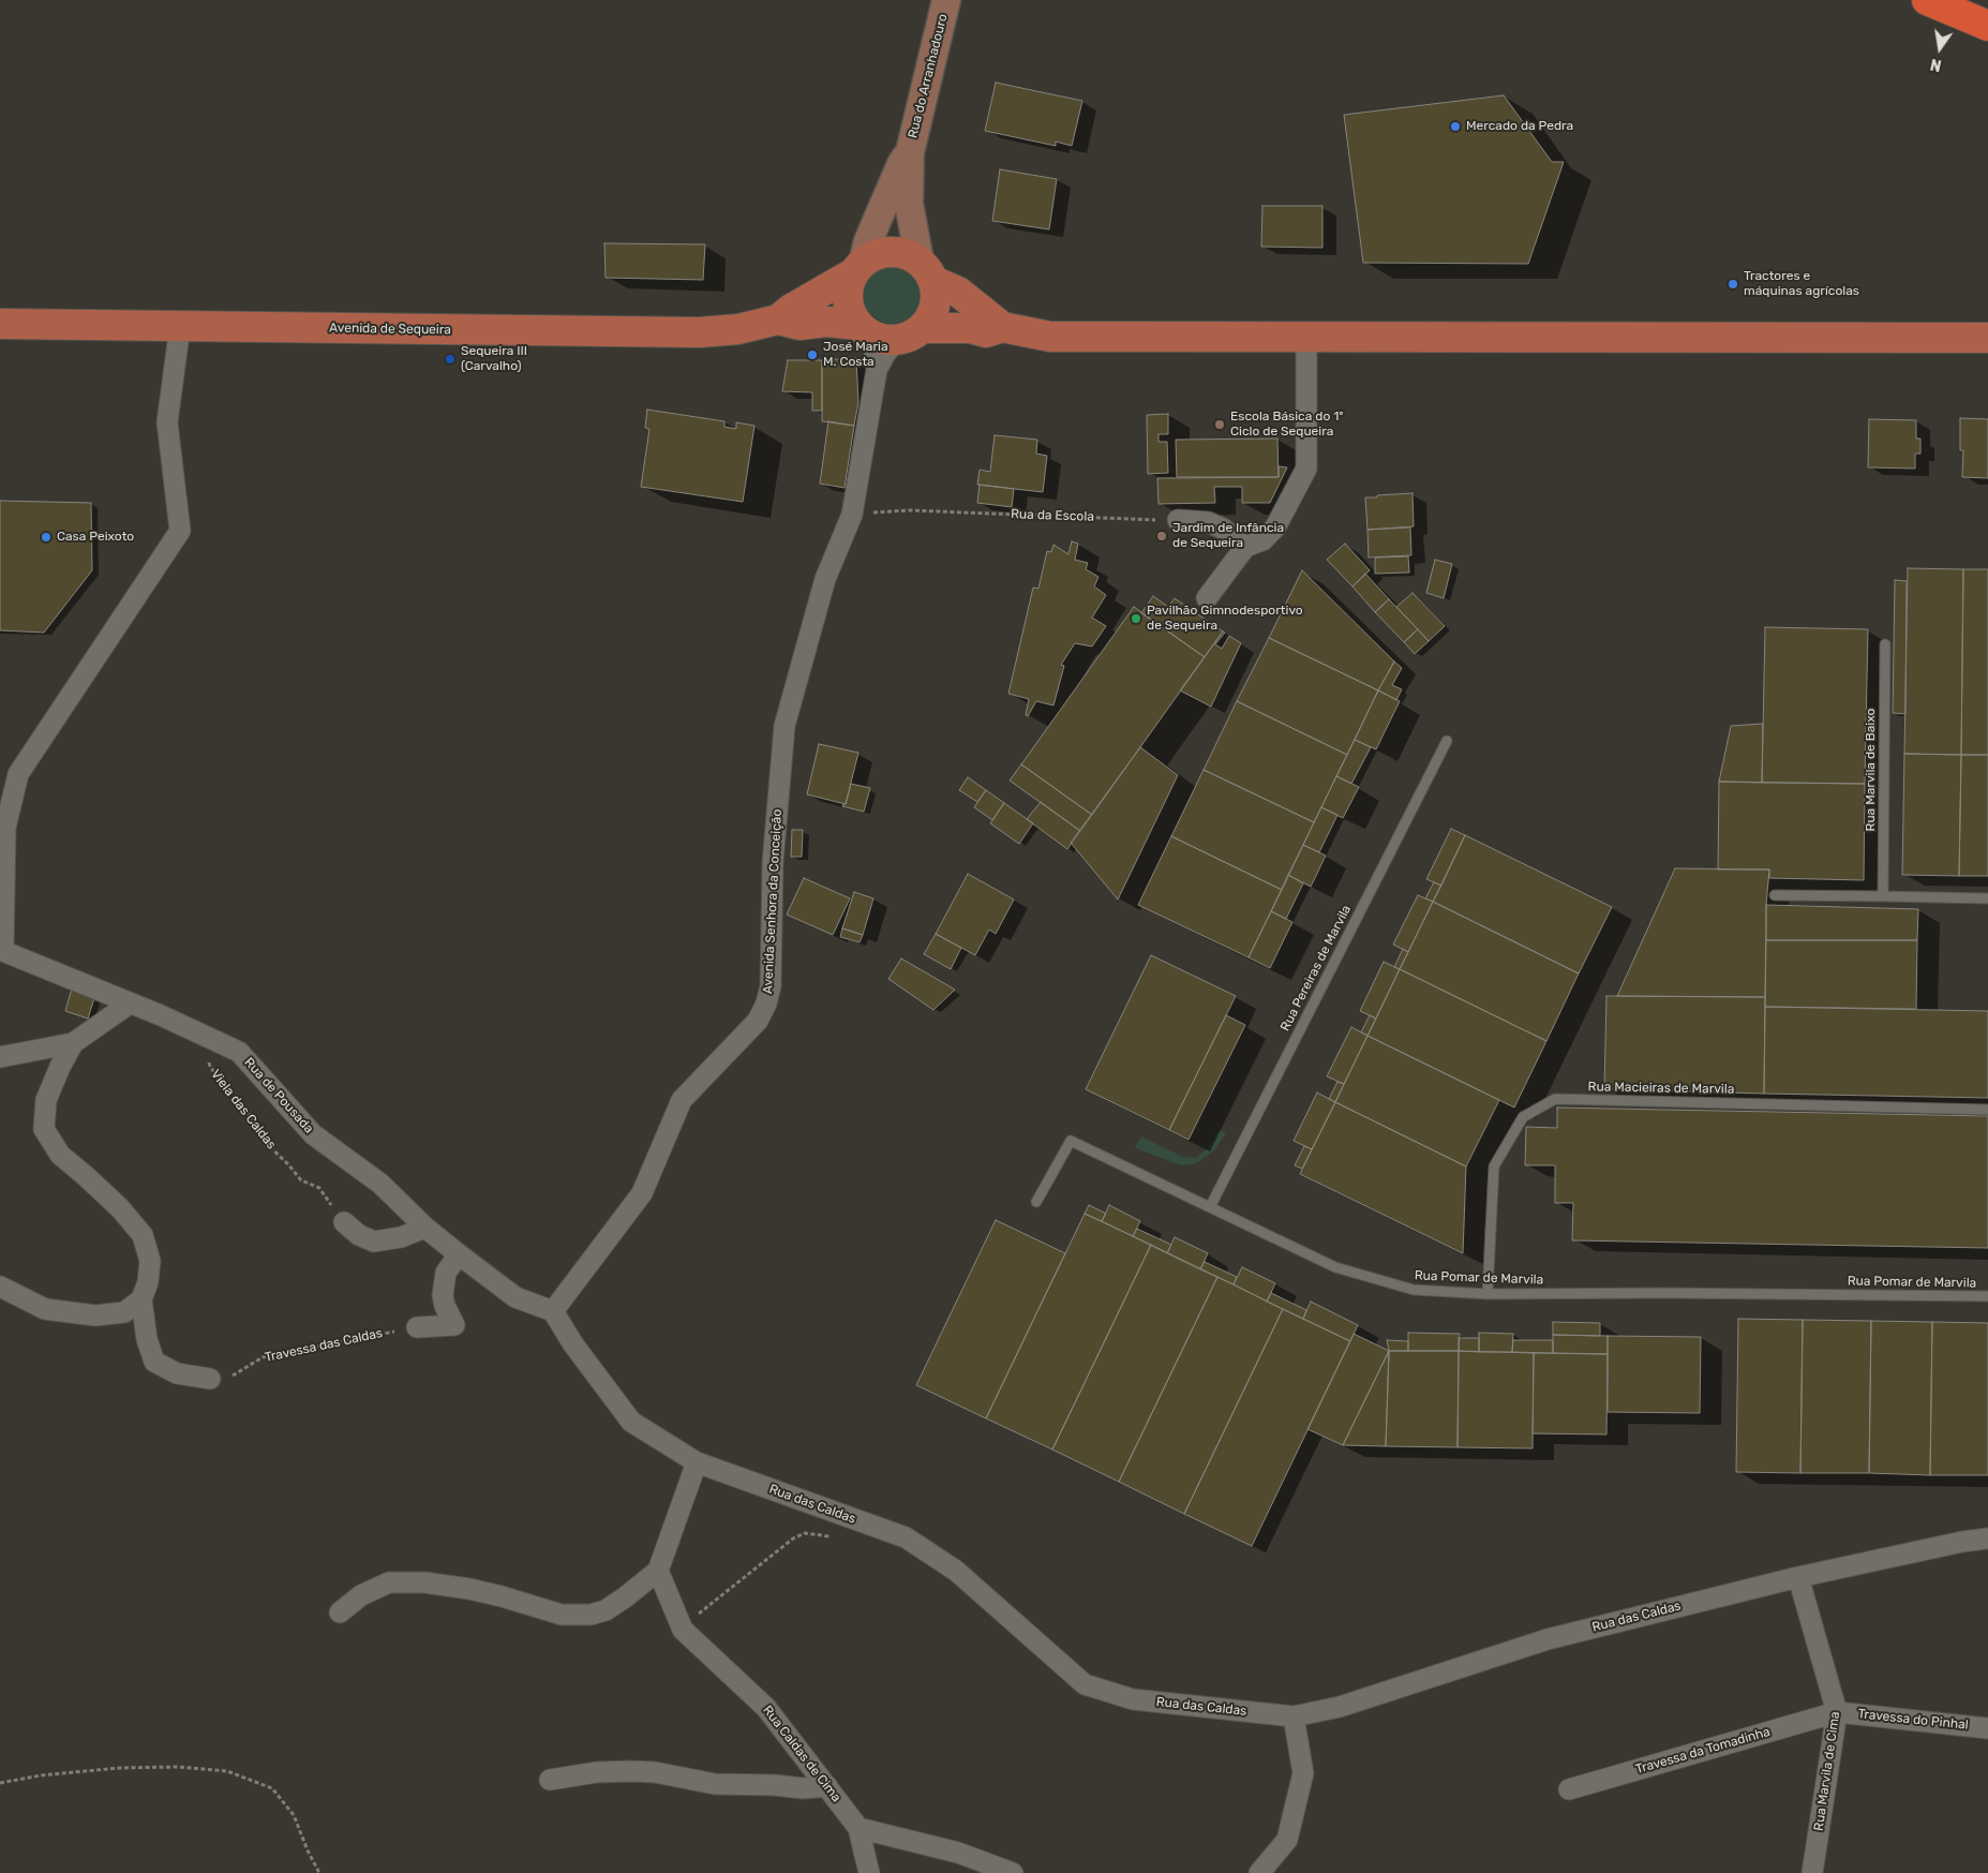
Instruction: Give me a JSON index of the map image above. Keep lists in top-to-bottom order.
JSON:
{
  "streets": {
    "main road": ["Avenida de Sequeira"],
    "street": [
      "Rua do Arranhadouro",
      "Avenida Senhora da Conceição",
      "Rua de Pousada",
      "Rua das Caldas",
      "Travessa do Pinhal",
      "Travessa da Tomadinha",
      "Rua Caldas de Cima",
      "Rua Marvila de Cima"
    ],
    "lane": [
      "Rua Marvila de Baixo",
      "Rua Pereiras de Marvila",
      "Rua Macieiras de Marvila",
      "Rua Pomar de Marvila"
    ],
    "path": ["Rua da Escola", "Viela das Caldas", "Travessa das Caldas"]
  },
  "crossings": [
    ["Rua do Arranhadouro", "Avenida de Sequeira"],
    ["Rua do Arranhadouro", "Avenida Senhora da Conceição"],
    ["Avenida de Sequeira", "Avenida Senhora da Conceição"],
    ["Rua da Escola", "Avenida Senhora da Conceição"],
    ["Avenida Senhora da Conceição", "Rua de Pousada"],
    ["Avenida Senhora da Conceição", "Rua das Caldas"],
    ["Rua Pereiras de Marvila", "Rua Pomar de Marvila"],
    ["Rua Macieiras de Marvila", "Rua Pomar de Marvila"],
    ["Rua de Pousada", "Viela das Caldas"],
    ["Rua de Pousada", "Rua das Caldas"],
    ["Rua das Caldas", "Rua Marvila de Cima"],
    ["Travessa do Pinhal", "Travessa da Tomadinha"],
    ["Travessa do Pinhal", "Rua Marvila de Cima"],
    ["Travessa da Tomadinha", "Rua Marvila de Cima"]
  ],
  "places": [
    "Mercado da Pedra",
    "Tractores e máquinas agrícolas",
    "José Maria M. Costa",
    "Sequeira III (Carvalho)",
    "Escola Básica do 1º Ciclo de Sequeira",
    "Jardim de Infância de Sequeira",
    "Casa Peixoto",
    "Pavilhão Gimnodesportivo de Sequeira"
  ],
  "north": "bottom"
}
